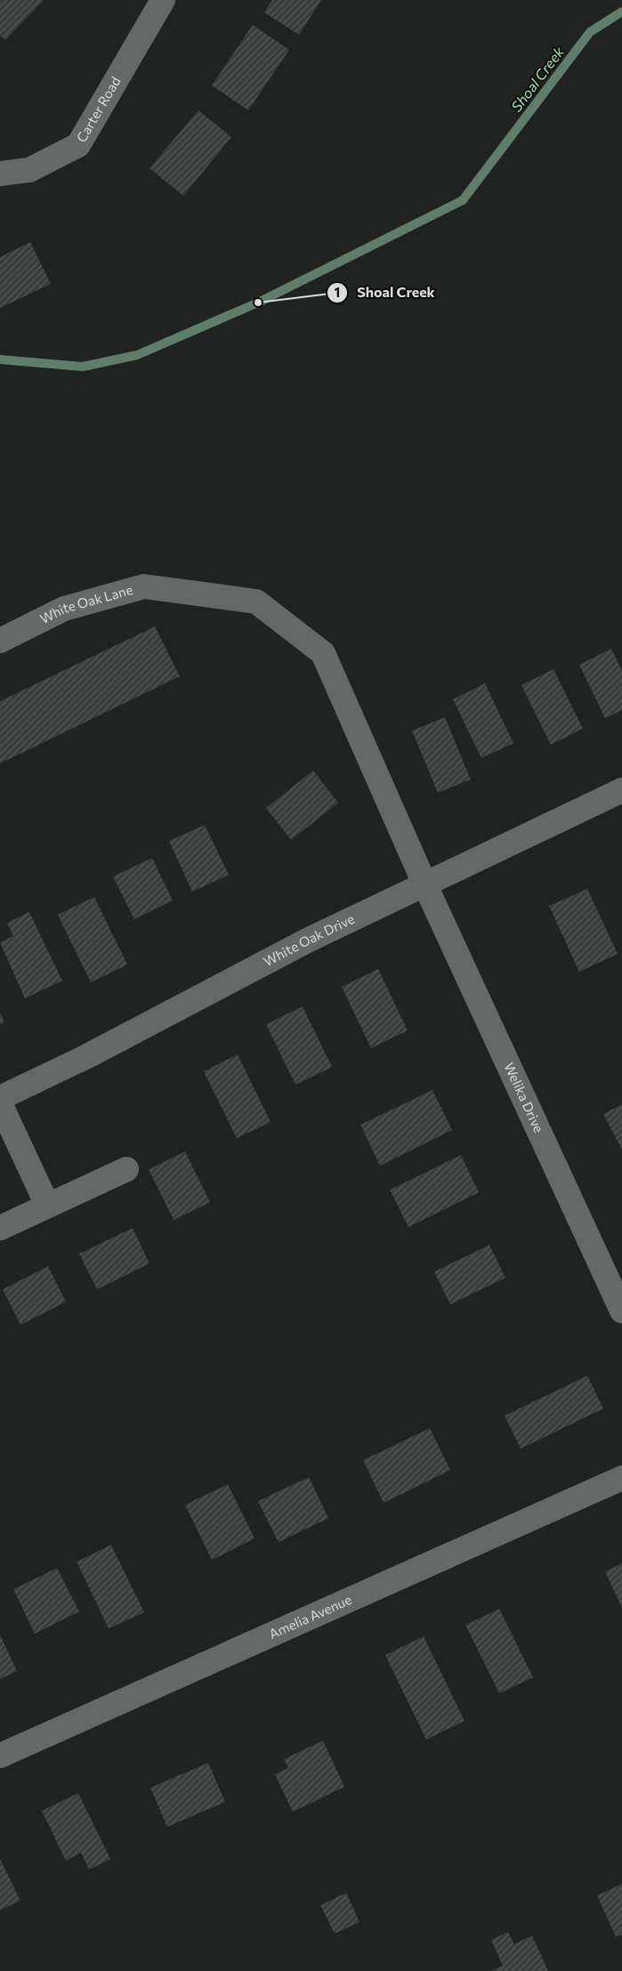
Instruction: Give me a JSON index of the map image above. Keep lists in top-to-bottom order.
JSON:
{
  "streets": {
    "street": [
      "Carter Road",
      "White Oak Lane",
      "White Oak Drive",
      "Welika Drive",
      "Amelia Avenue"
    ]
  },
  "crossings": [
    ["White Oak Lane", "White Oak Drive"],
    ["White Oak Lane", "Welika Drive"],
    ["White Oak Drive", "Welika Drive"]
  ],
  "water": ["Shoal Creek"],
  "places": ["Shoal Creek"]
}
